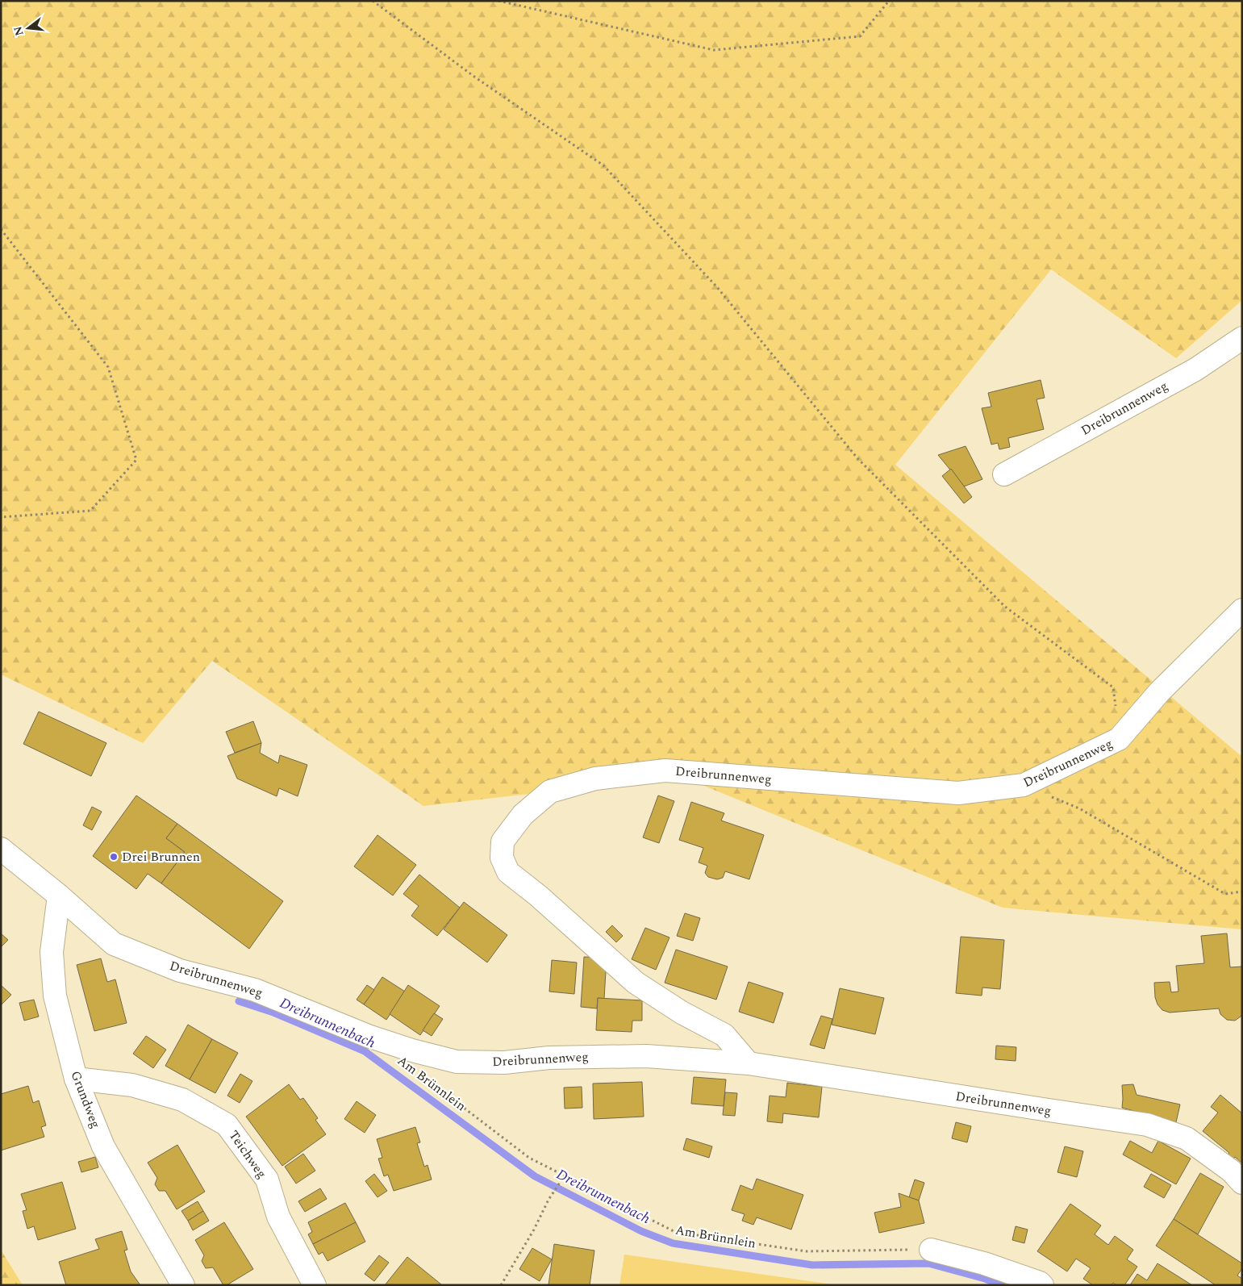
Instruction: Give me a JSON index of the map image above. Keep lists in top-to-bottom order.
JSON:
{
  "streets": {
    "street": ["Dreibrunnenweg", "Grundweg", "Teichweg"],
    "path": ["Am Brünnlein"]
  },
  "crossings": [
    ["Dreibrunnenweg", "Grundweg"],
    ["Grundweg", "Teichweg"]
  ],
  "water": ["Dreibrunnenbach"],
  "places": ["Drei Brunnen"],
  "north": "left"
}
